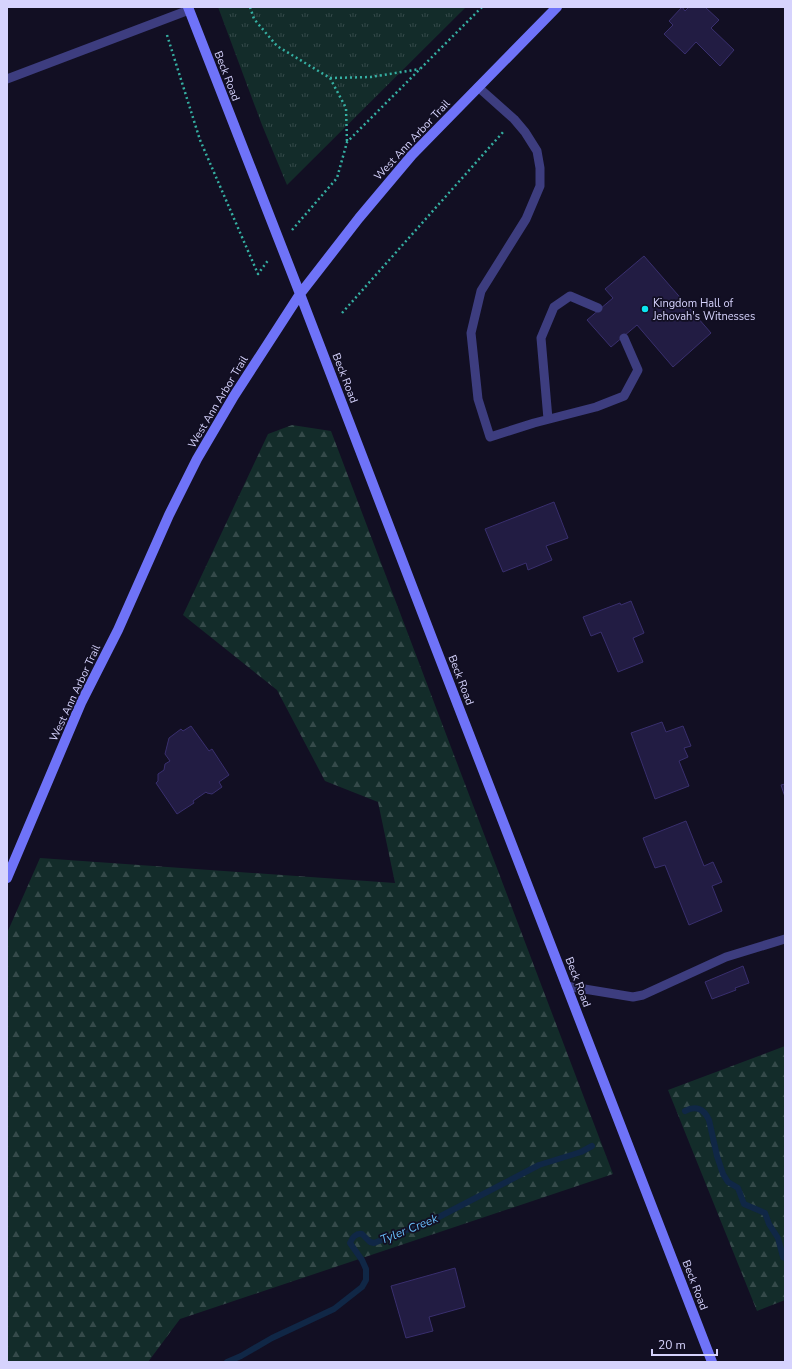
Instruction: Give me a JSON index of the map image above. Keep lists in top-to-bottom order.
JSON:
{
  "streets": {
    "main road": ["Beck Road", "West Ann Arbor Trail"]
  },
  "crossings": [
    ["Beck Road", "West Ann Arbor Trail"]
  ],
  "water": ["Tyler Creek"],
  "places": ["Kingdom Hall of Jehovah's Witnesses"],
  "scale_bar": "20 m"
}
